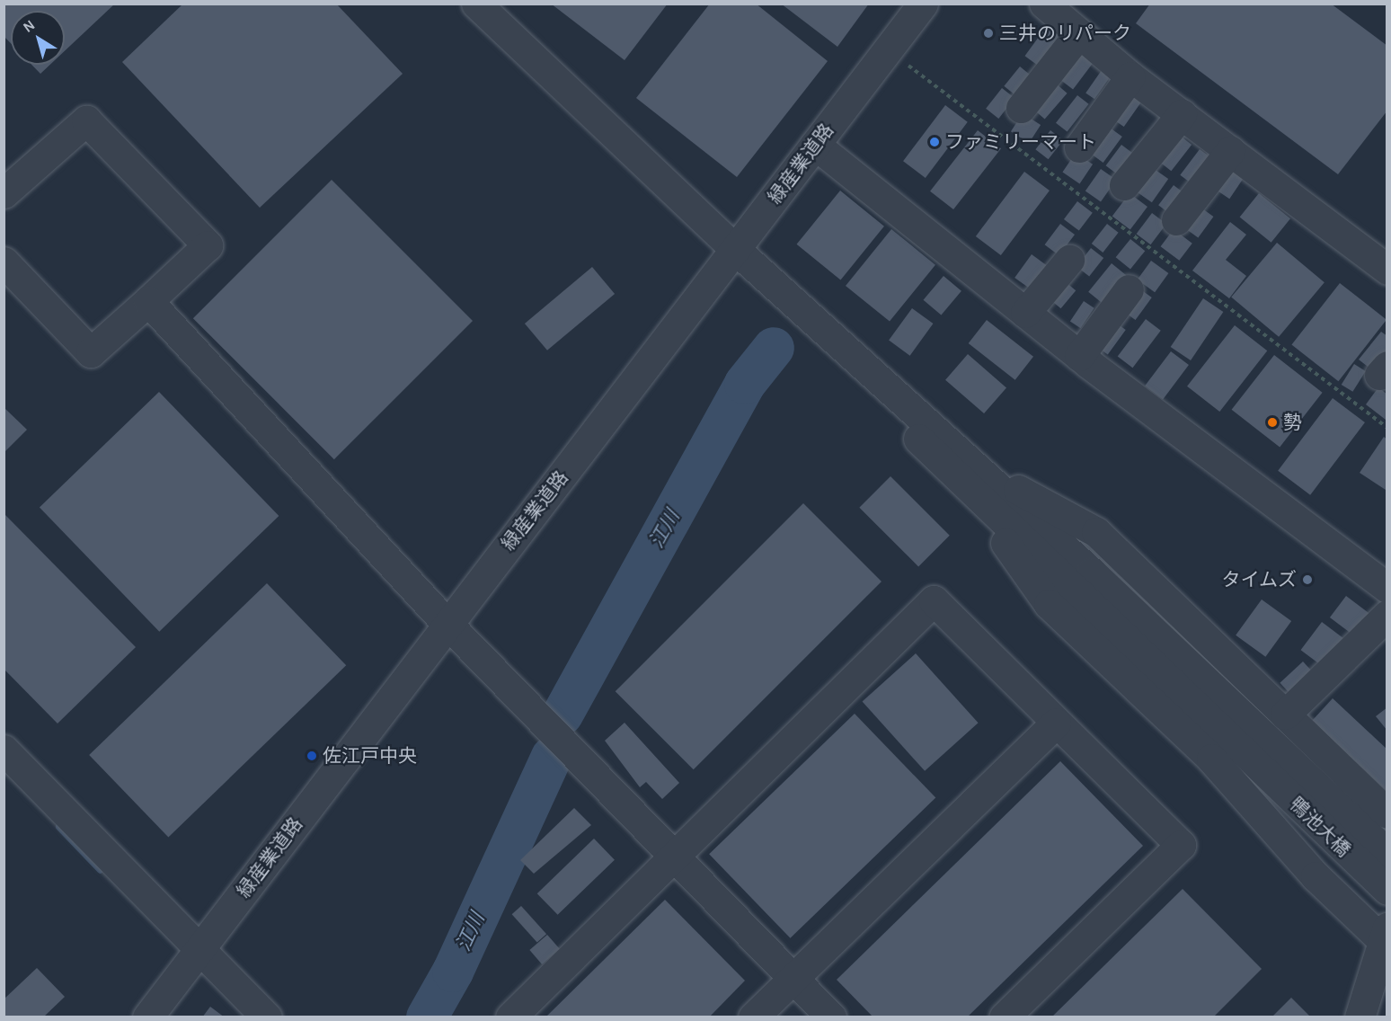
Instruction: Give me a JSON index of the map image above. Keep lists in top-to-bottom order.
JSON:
{
  "streets": {
    "street": ["緑産業道路", "鴨池大橋"]
  },
  "water": ["江川"],
  "places": [
    "三井のリパーク",
    "ファミリーマート",
    "勢",
    "タイムズ",
    "佐江戸中央"
  ],
  "north": "top left"
}
